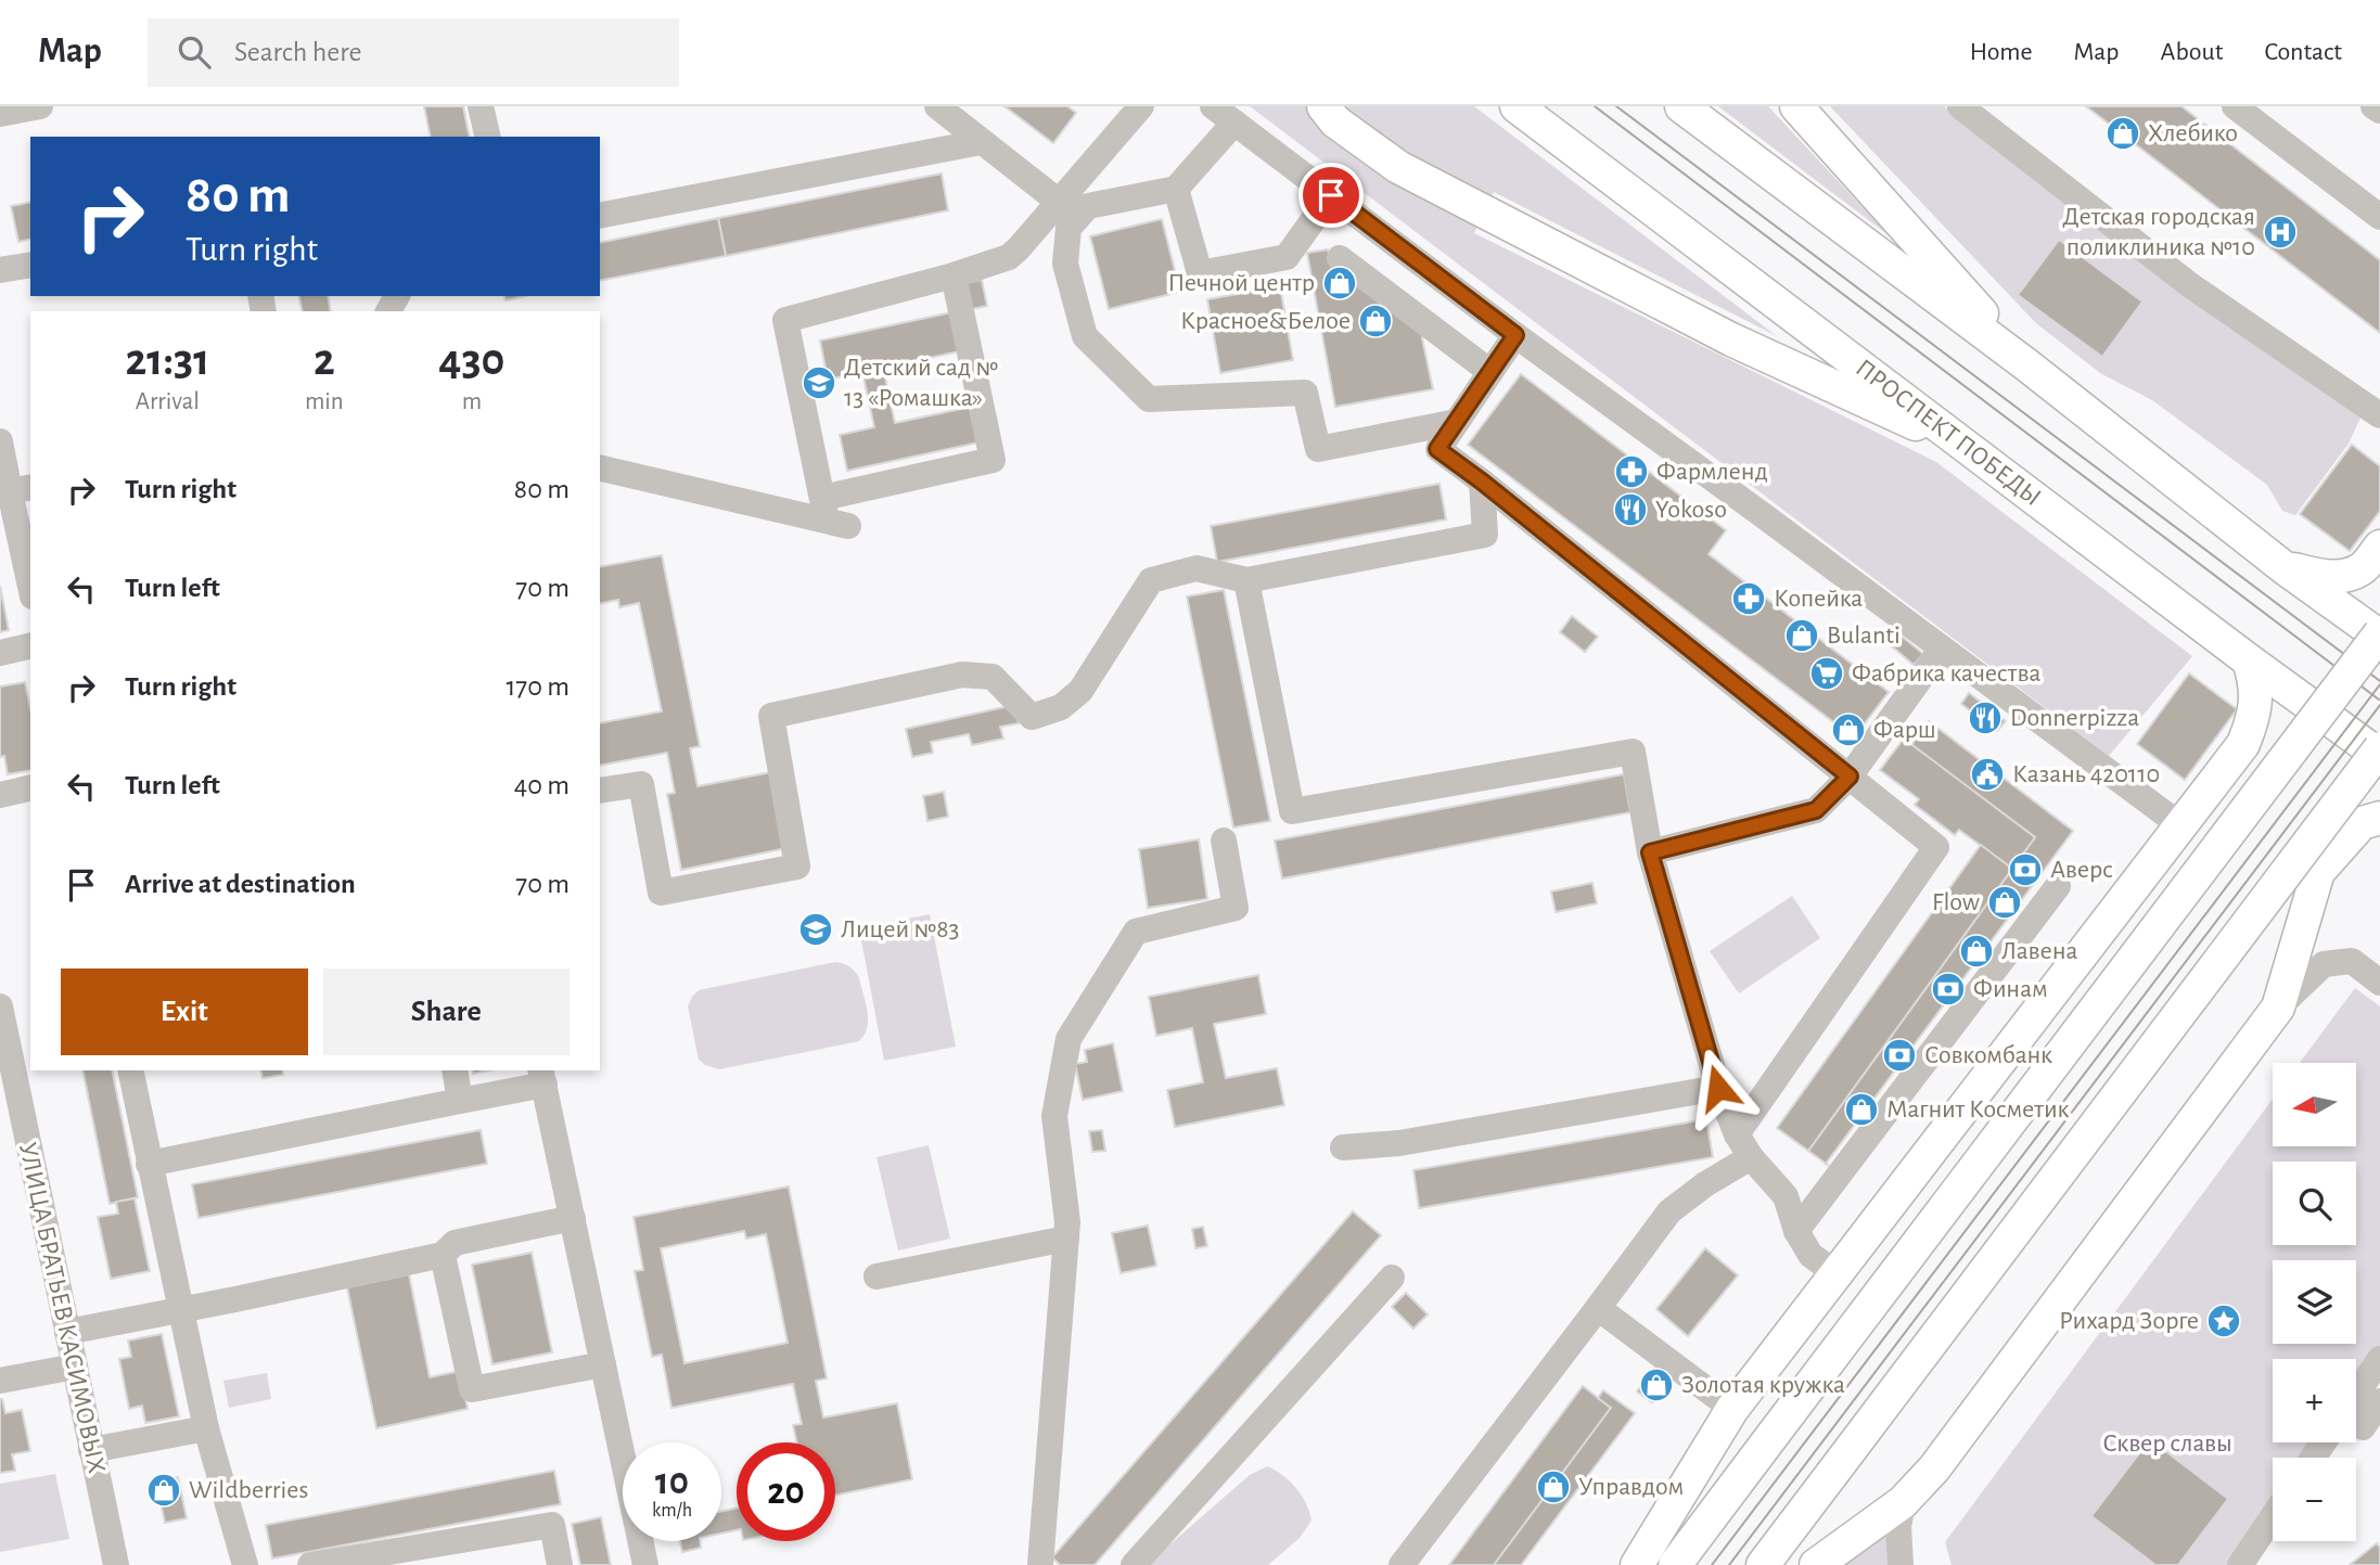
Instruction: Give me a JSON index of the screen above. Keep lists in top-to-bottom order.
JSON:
{
  "streets": {
    "main road": ["ПРОСПЕКТ ПОБЕДЫ"],
    "street": ["УЛИЦА БРАТЬЕВ КАСИМОВЫХ"]
  },
  "parks": ["Сквер славы"],
  "places": {
    "shop": [
      "Хлебико",
      "Печной центр",
      "Красное&Белое",
      "Bulanti",
      "Фарш",
      "Flow",
      "Лавена",
      "Магнит Косметик",
      "Золотая кружка",
      "Управдом",
      "Wildberries"
    ],
    "hospital": ["Детская городская поликлиника №10"],
    "school or university": ["Детский сад № 13 «Ромашка»", "Лицей №83"],
    "pharmacy": ["Фармленд", "Копейка"],
    "restaurant": ["Yokoso", "Donnerpizza"],
    "supermarket": ["Фабрика качества"],
    "public building": ["Казань 420110"],
    "bank": ["Аверс", "Финам", "Совкомбанк"],
    "place": ["Рихард Зорге"]
  },
  "north": "left",
  "page": {
    "header": "Map",
    "search": "Search here",
    "nav": [
      "Home",
      "Map",
      "About",
      "Contact"
    ],
    "turn": ["80 m", "Turn right"],
    "eta": [
      "21:31",
      "Arrival",
      "2",
      "min",
      "430",
      "m"
    ],
    "list": [
      {
        "name": "Turn right",
        "value": "80 m"
      },
      {
        "name": "Turn left",
        "value": "70 m"
      },
      {
        "name": "Turn right",
        "value": "170 m"
      },
      {
        "name": "Turn left",
        "value": "40 m"
      },
      {
        "name": "Arrive at destination",
        "value": "70 m"
      }
    ],
    "buttons": ["Exit", "Share"],
    "map_buttons": ["+", "−"],
    "speed": "10 km/h",
    "limit": "20"
  }
}
